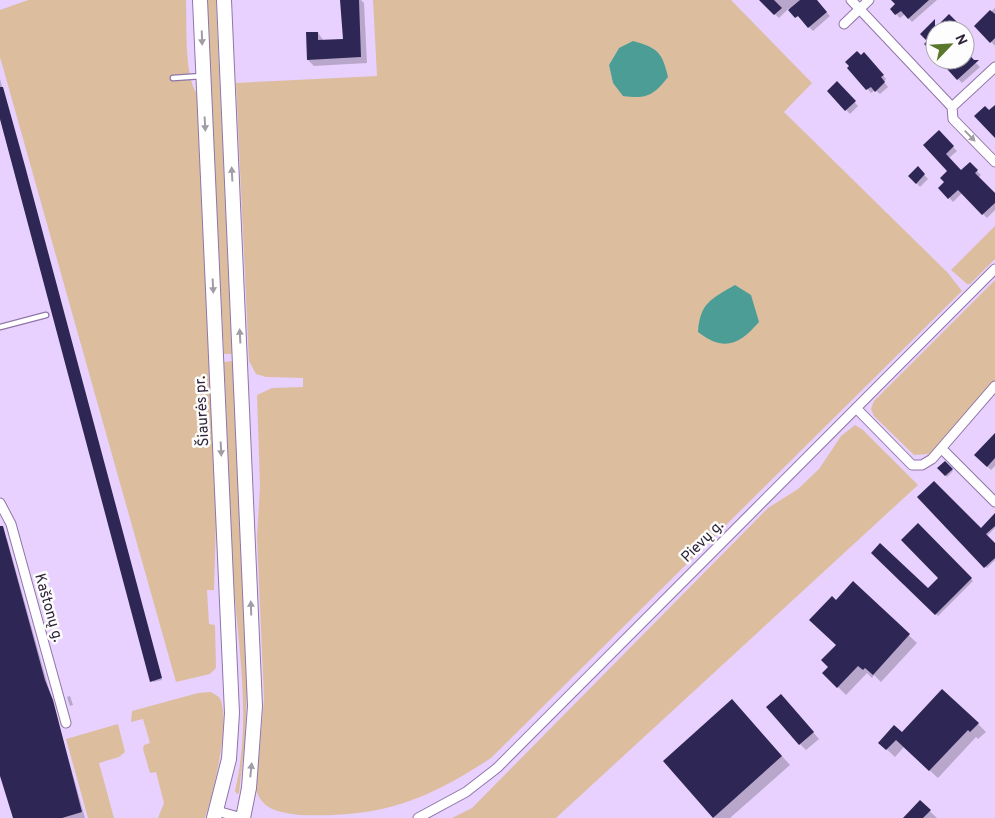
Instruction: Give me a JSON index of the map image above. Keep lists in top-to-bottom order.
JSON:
{
  "streets": {
    "main road": ["Šiaurės pr."],
    "street": ["Pievų g.", "Kaštonų g."]
  },
  "north": "top right"
}
